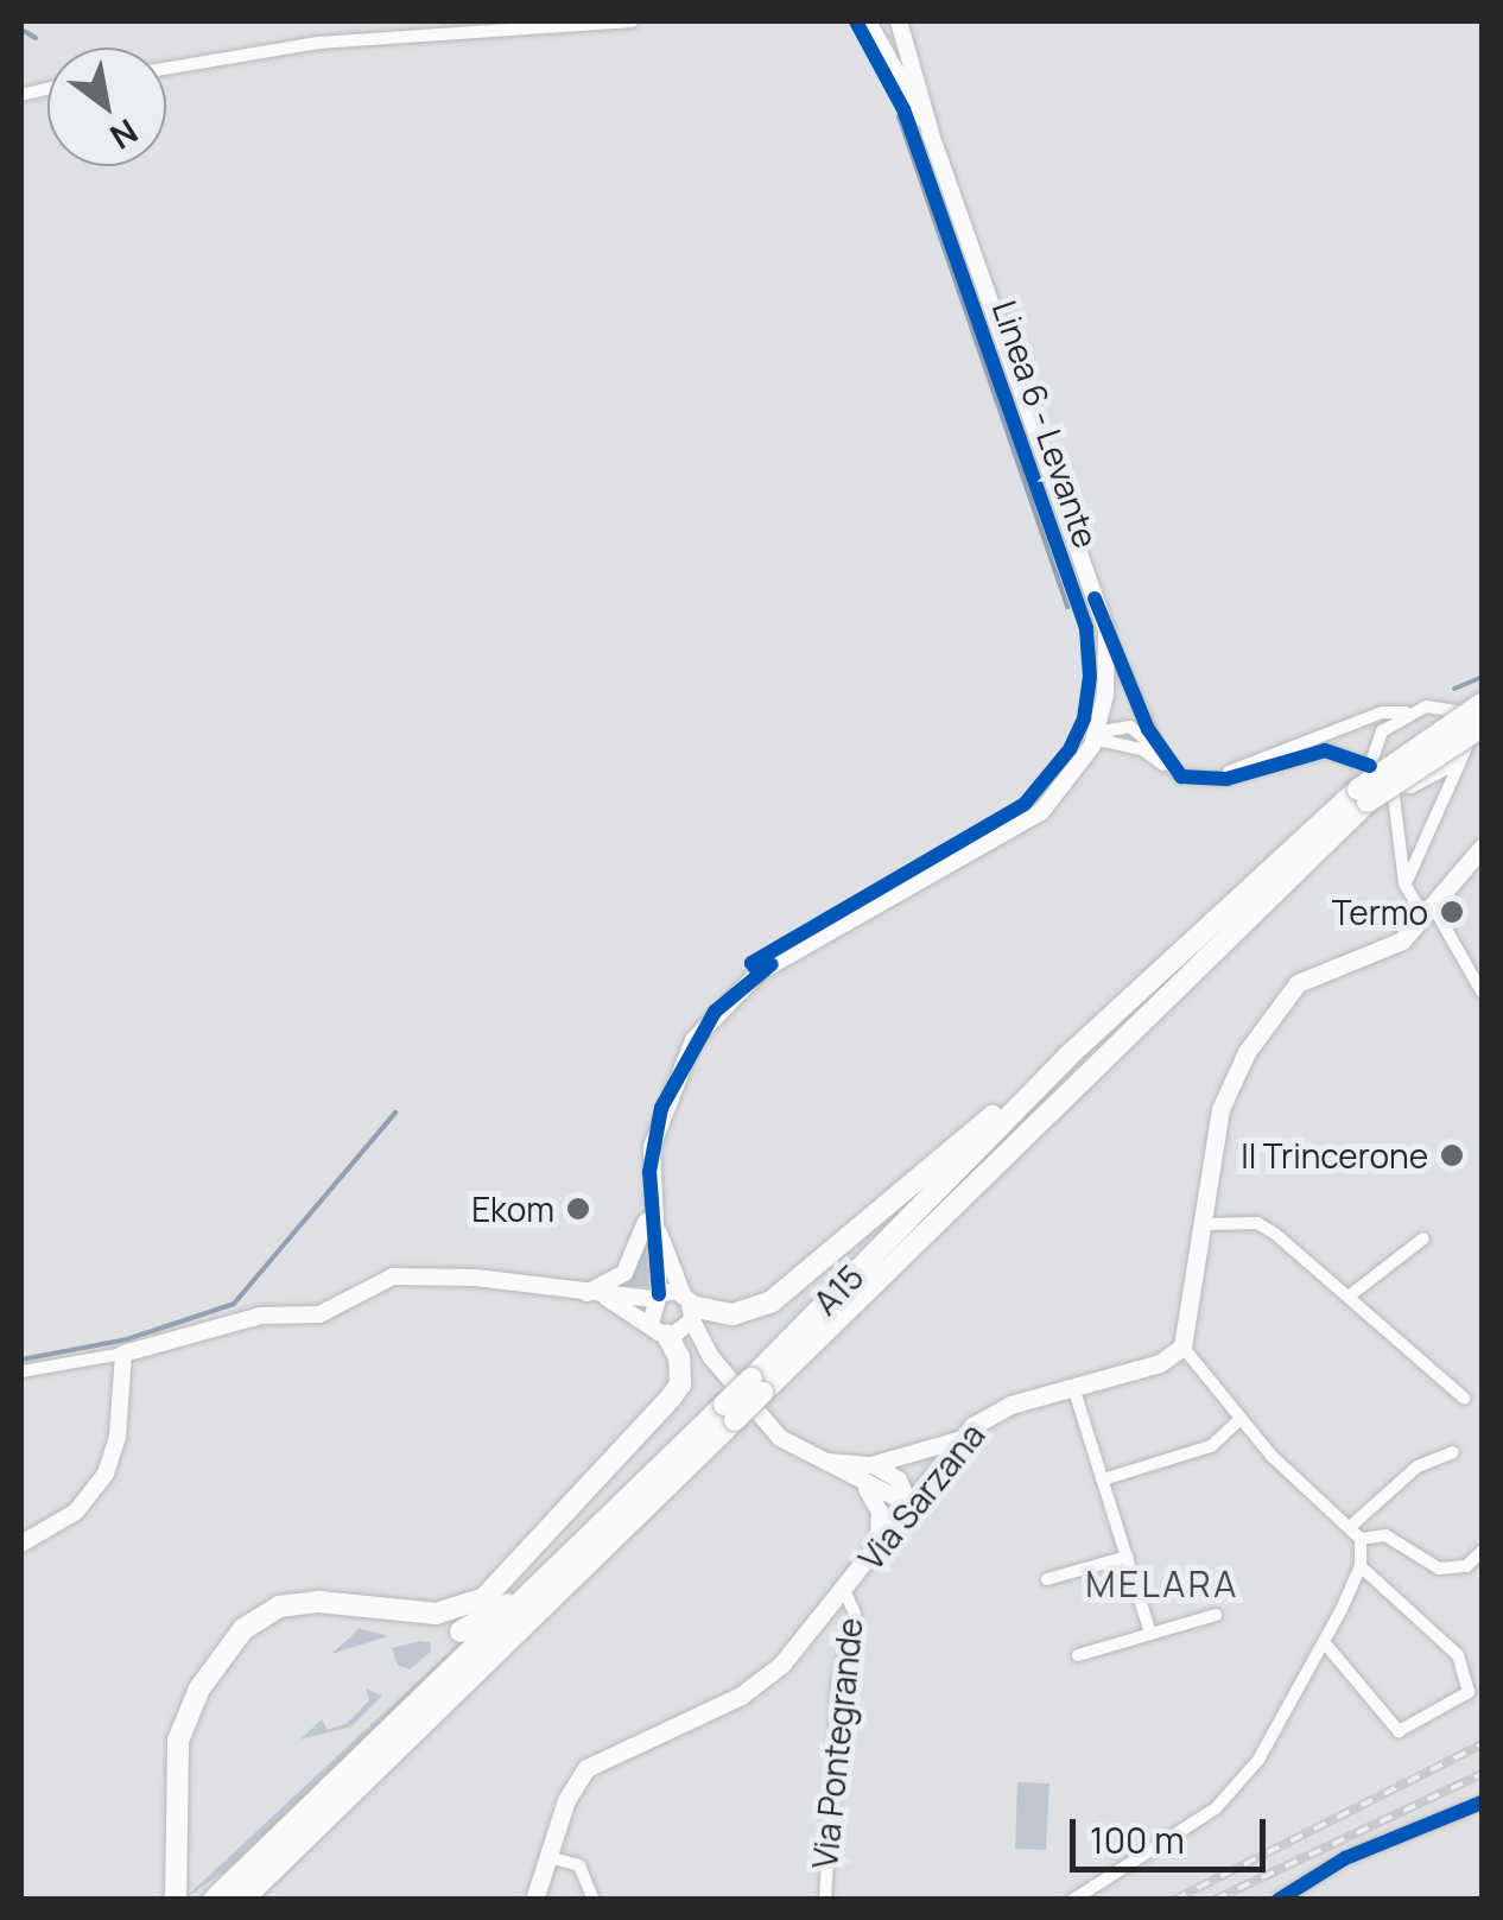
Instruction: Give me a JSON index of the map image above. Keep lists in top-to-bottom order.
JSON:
{
  "streets": {
    "highway": ["A15"],
    "main road": ["Via Sarzana"],
    "street": ["Via Pontegrande"],
    "cycle path": ["Linea 6 - Levante"]
  },
  "crossings": [
    ["Via Sarzana", "Via Pontegrande"]
  ],
  "districts": ["MELARA"],
  "places": ["Termo", "Il Trincerone", "Ekom"],
  "scale_bar": "100 m",
  "north": "bottom right"
}
